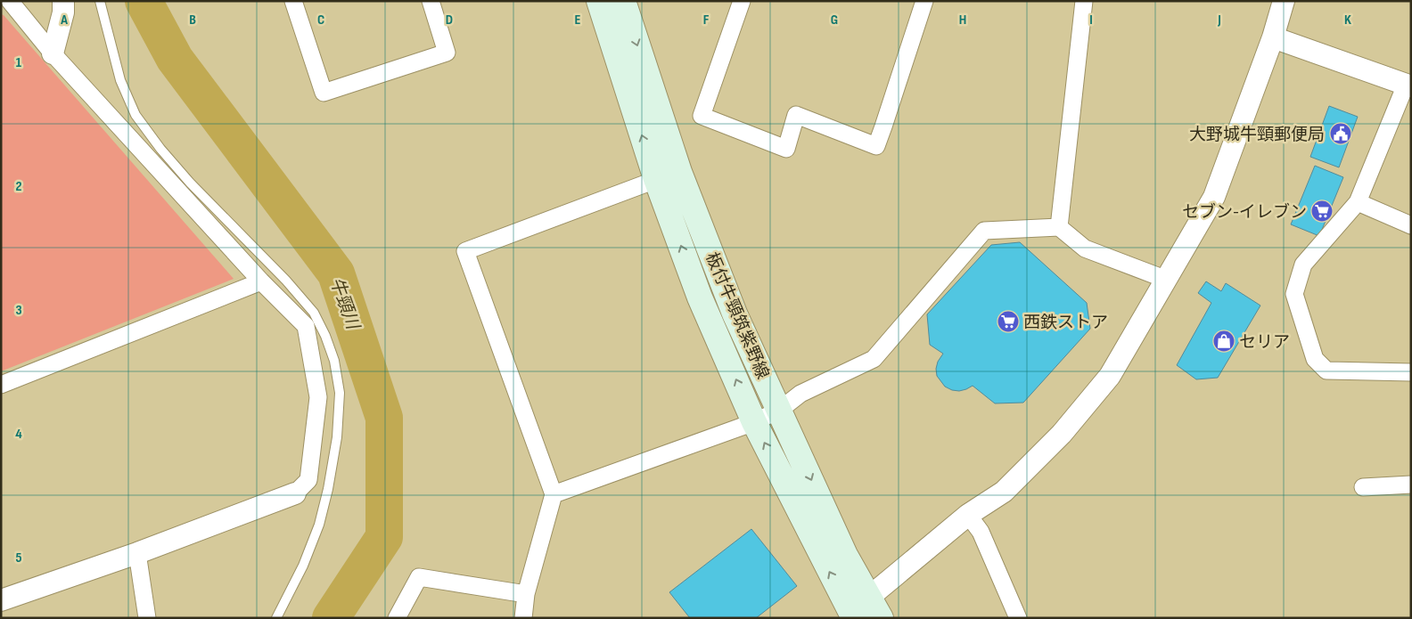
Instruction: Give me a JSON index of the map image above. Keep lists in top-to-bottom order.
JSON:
{
  "streets": {
    "main road": ["板付牛頸筑紫野線"]
  },
  "water": ["牛頸川"],
  "places": {
    "public building": ["大野城牛頸郵便局"],
    "supermarket": ["セブン-イレブン", "西鉄ストア"],
    "shop": ["セリア"]
  },
  "grid": {
    "columns": [
      "A",
      "B",
      "C",
      "D",
      "E",
      "F",
      "G",
      "H",
      "I",
      "J",
      "K"
    ],
    "rows": [
      "1",
      "2",
      "3",
      "4",
      "5"
    ]
  }
}
